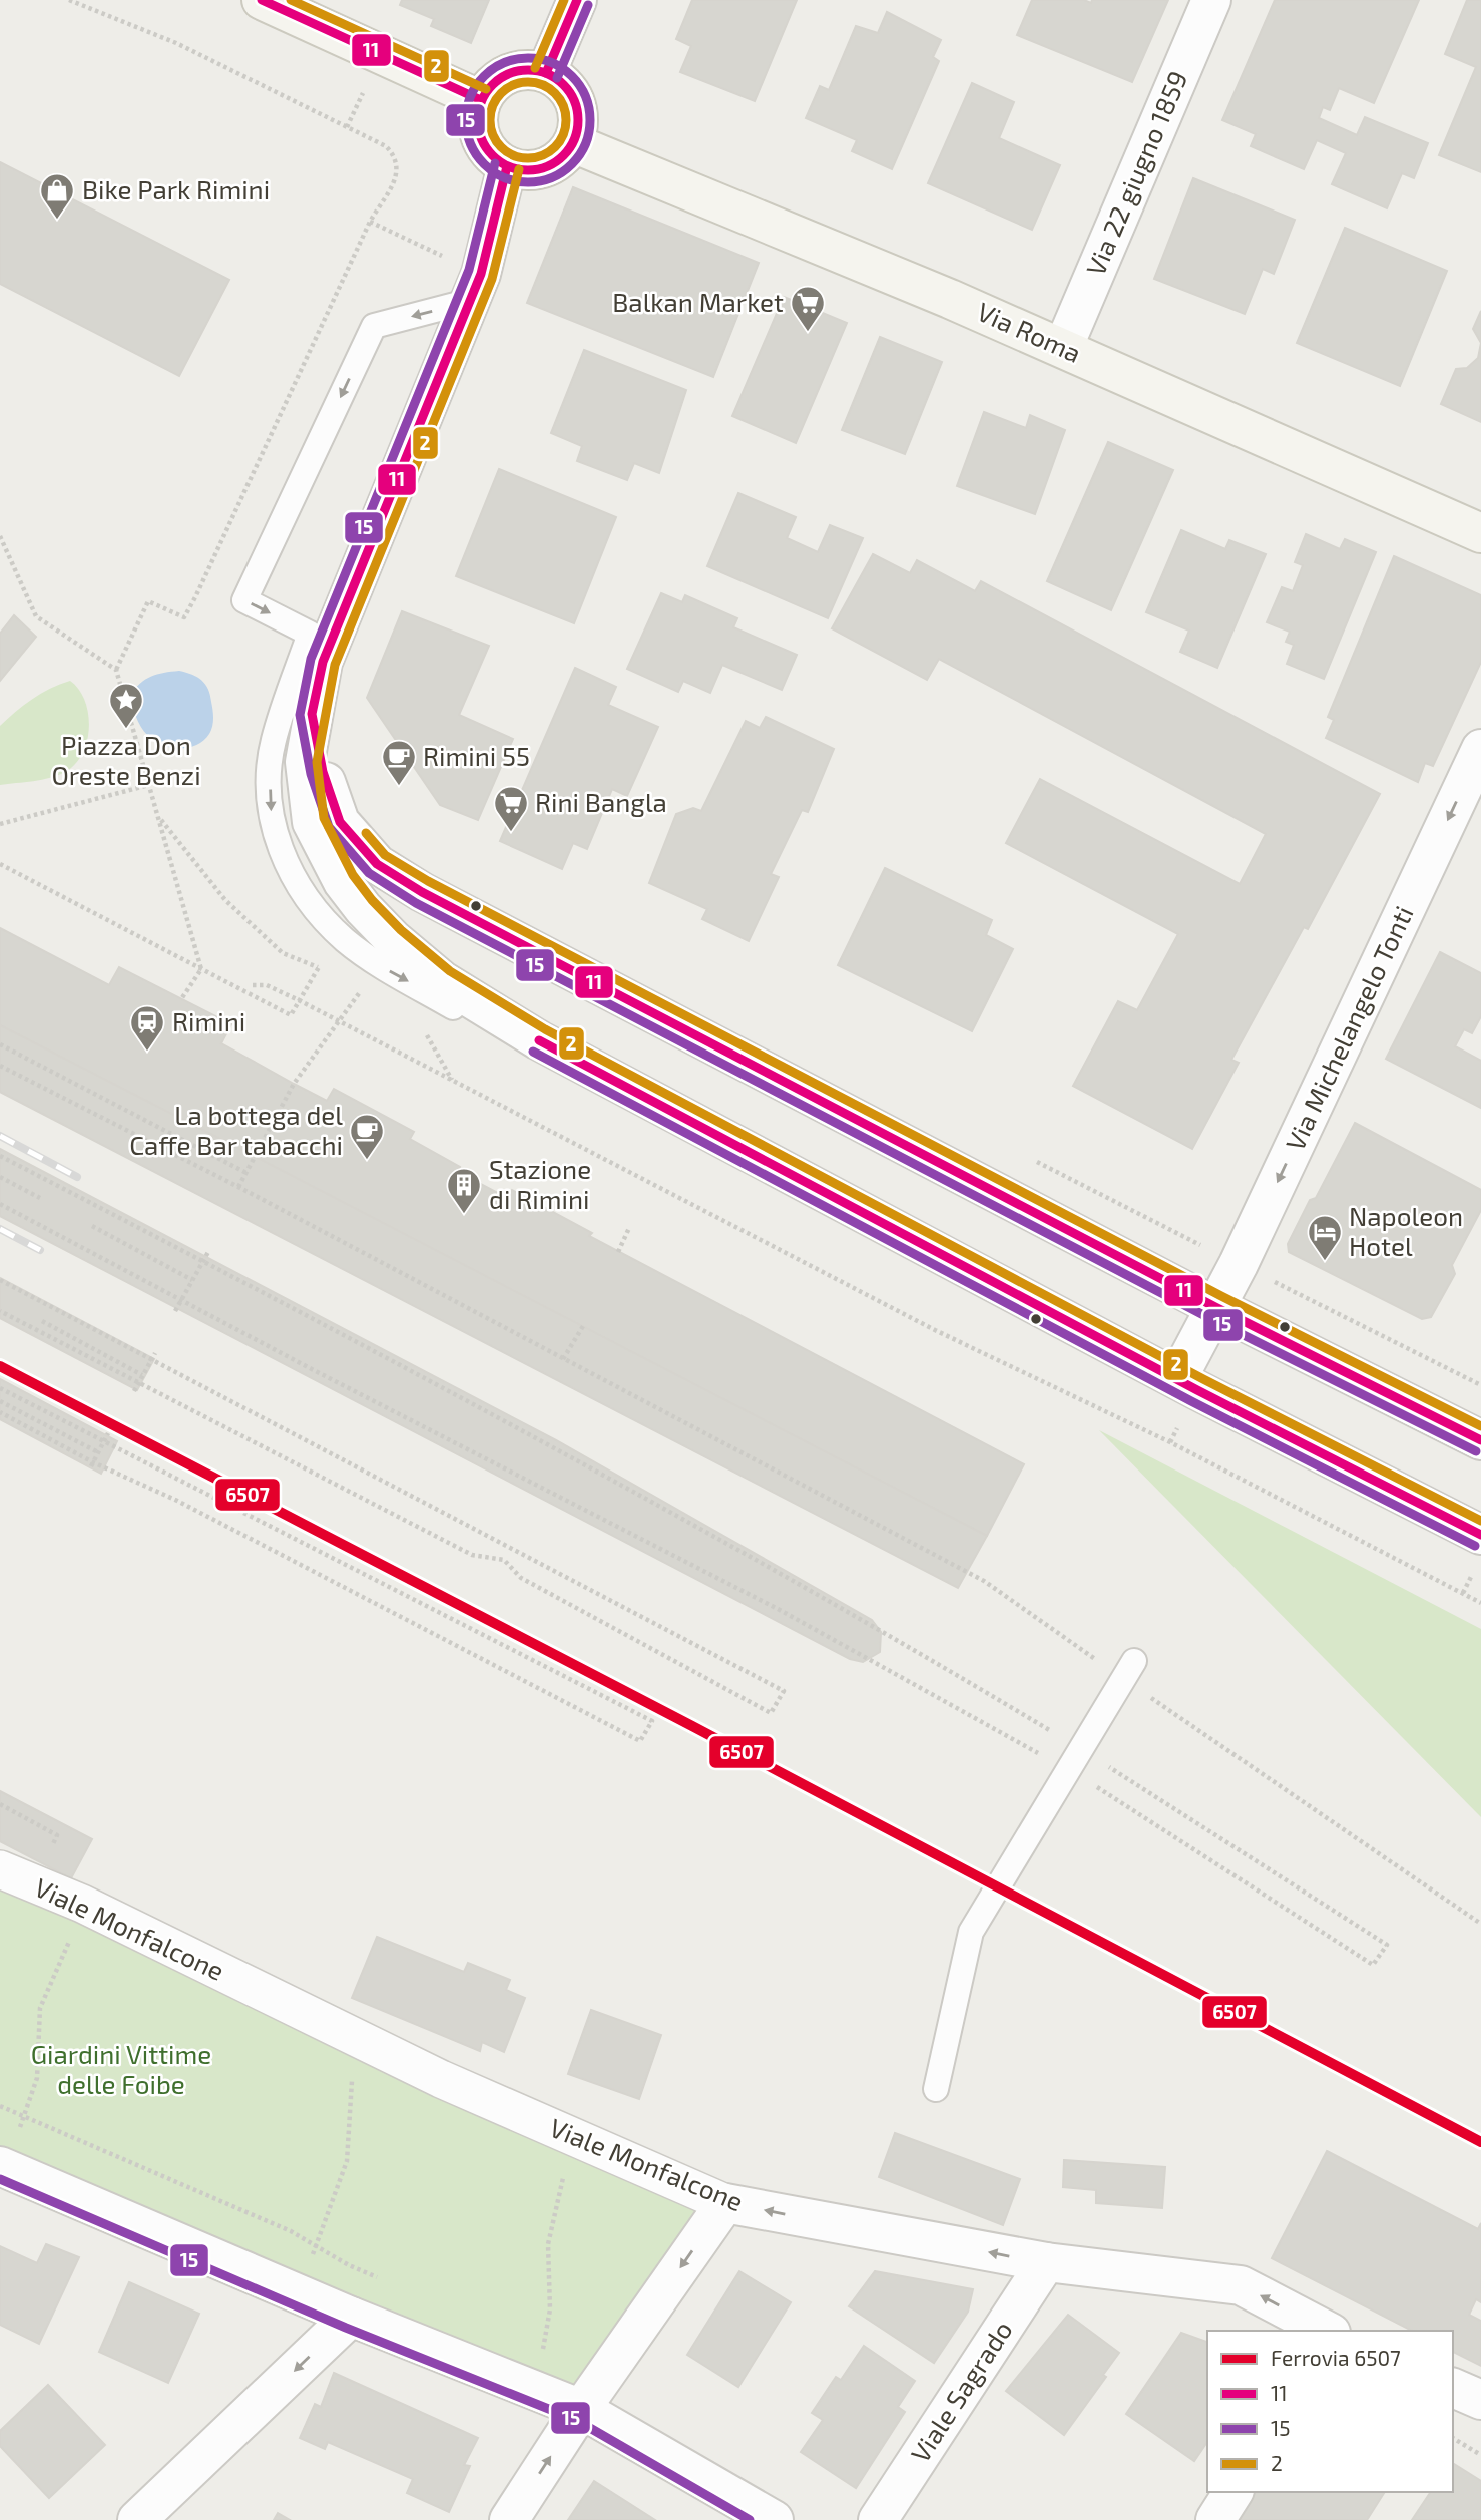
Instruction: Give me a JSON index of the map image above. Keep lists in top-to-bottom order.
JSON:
{
  "streets": {
    "main road": ["Via Roma"],
    "street": [
      "Via 22 giugno 1859",
      "Via Michelangelo Tonti",
      "Viale Monfalcone",
      "Viale Sagrado"
    ]
  },
  "crossings": [
    ["Via 22 giugno 1859", "Via Roma"],
    ["Viale Monfalcone", "Viale Sagrado"]
  ],
  "one_way": ["Via Michelangelo Tonti", "Viale Monfalcone"],
  "parks": ["Giardini Vittime delle Foibe"],
  "places": {
    "shop": ["Bike Park Rimini"],
    "supermarket": ["Balkan Market", "Rini Bangla"],
    "place": ["Piazza Don Oreste Benzi"],
    "cafe": ["Rimini 55", "La bottega del Caffe Bar tabacchi"],
    "station": ["Rimini"],
    "building": ["Stazione di Rimini"],
    "hotel": ["Napoleon Hotel"]
  },
  "lines": [
    "transit line 11",
    "transit line 2",
    "transit line 15",
    "rail line 6507"
  ],
  "legend": [
    "Ferrovia 6507",
    "11",
    "15",
    "2"
  ]
}
